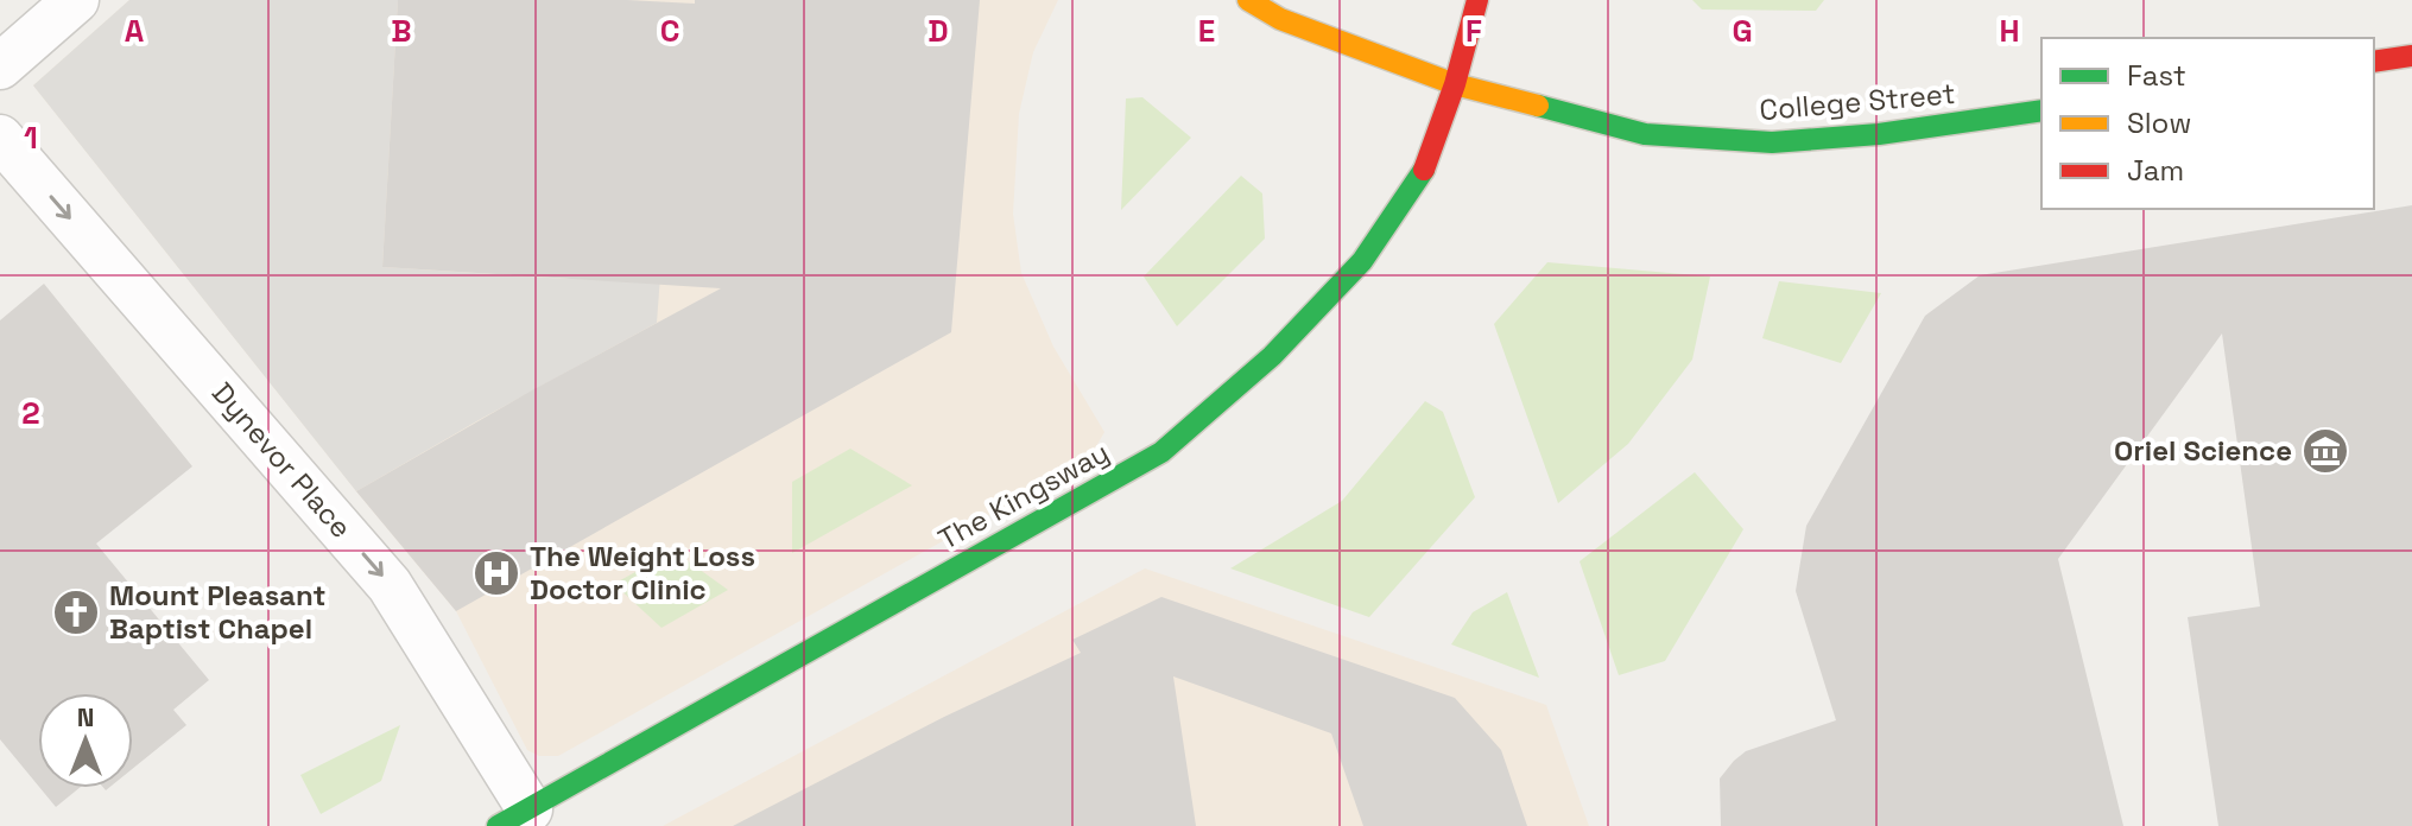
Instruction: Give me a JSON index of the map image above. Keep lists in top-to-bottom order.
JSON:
{
  "streets": {
    "street": ["College Street", "The Kingsway"],
    "lane": ["Dynevor Place"]
  },
  "crossings": [
    ["College Street", "The Kingsway"],
    ["Dynevor Place", "The Kingsway"]
  ],
  "one_way": ["Dynevor Place"],
  "places": {
    "museum": ["Oriel Science"],
    "hospital": ["The Weight Loss Doctor Clinic"],
    "church": ["Mount Pleasant Baptist Chapel"]
  },
  "legend": ["Fast", "Slow", "Jam"],
  "north": "top",
  "grid": {
    "columns": [
      "A",
      "B",
      "C",
      "D",
      "E",
      "F",
      "G",
      "H"
    ],
    "rows": ["1", "2"]
  }
}
